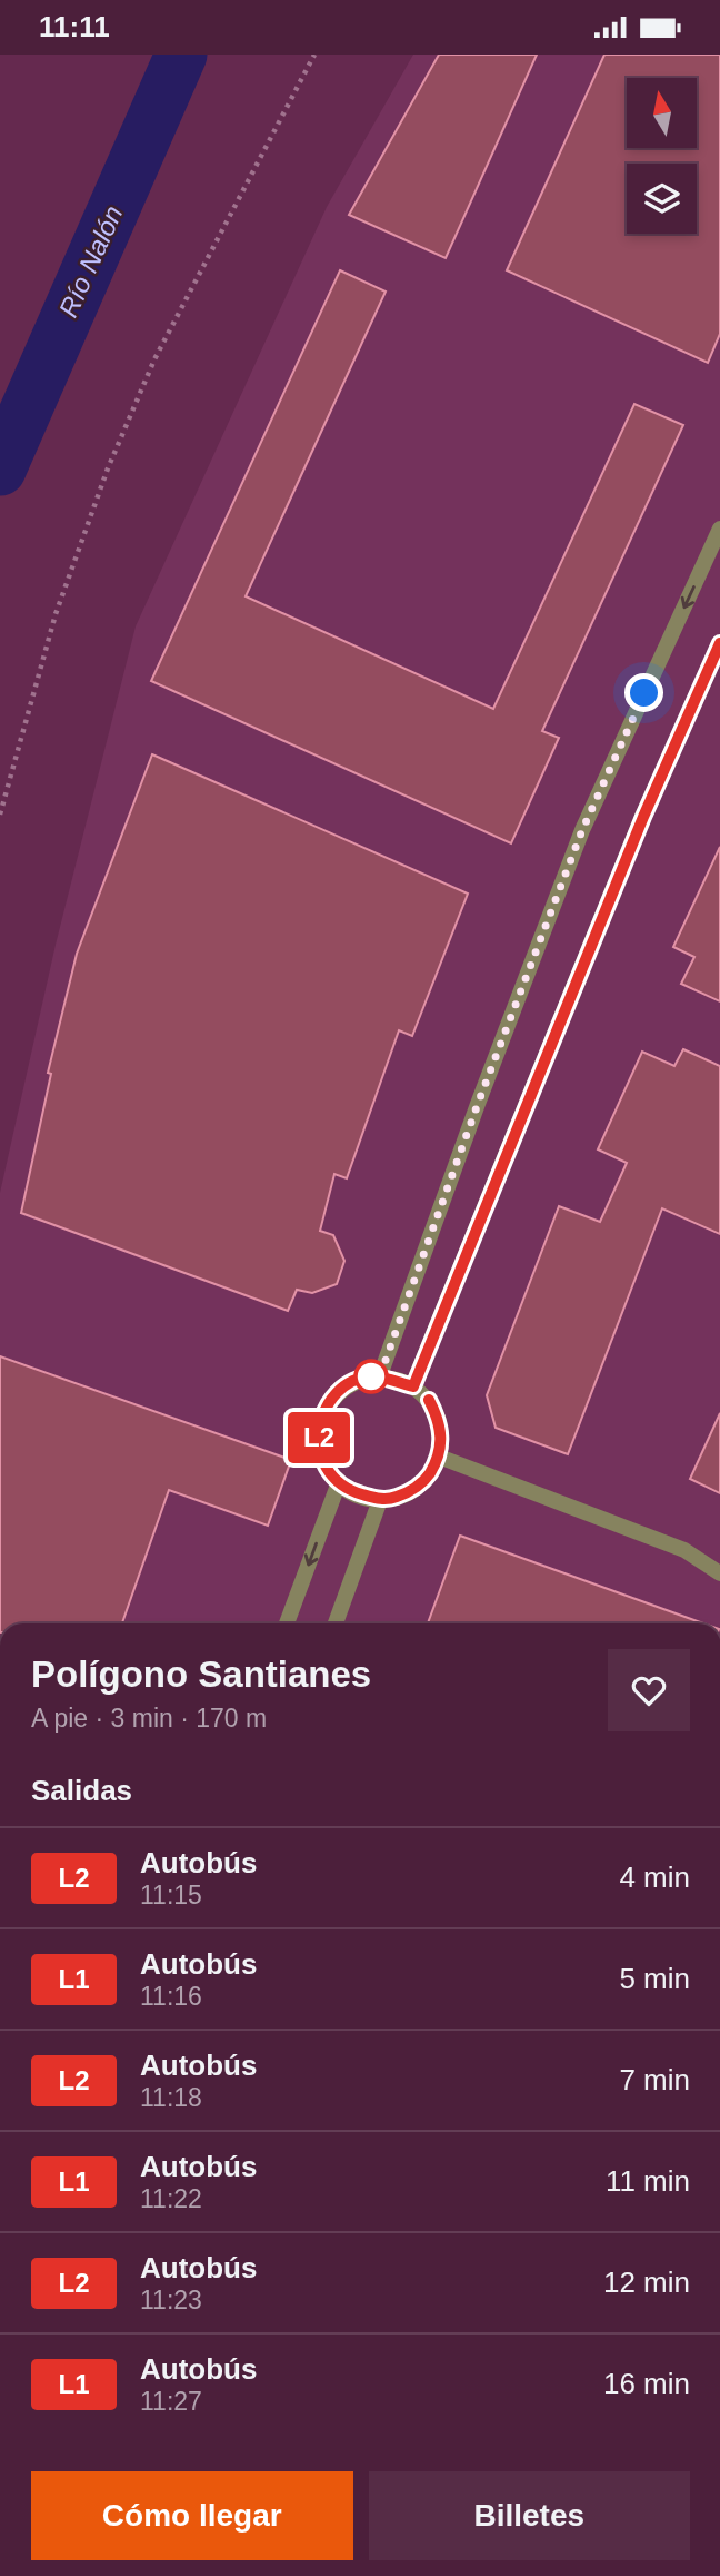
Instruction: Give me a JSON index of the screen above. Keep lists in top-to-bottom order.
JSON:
{
  "water": ["Río Nalón"],
  "lines": ["bus line L2"],
  "north": "top",
  "page": {
    "status": "11:11",
    "on_map": "L2",
    "heading": [
      ["Polígono Santianes", "A pie · 3 min · 170 m"],
      "Salidas"
    ],
    "list": [
      {
        "mark": "L2",
        "name": "Autobús",
        "note": "11:15",
        "value": "4 min"
      },
      {
        "mark": "L1",
        "name": "Autobús",
        "note": "11:16",
        "value": "5 min"
      },
      {
        "mark": "L2",
        "name": "Autobús",
        "note": "11:18",
        "value": "7 min"
      },
      {
        "mark": "L1",
        "name": "Autobús",
        "note": "11:22",
        "value": "11 min"
      },
      {
        "mark": "L2",
        "name": "Autobús",
        "note": "11:23",
        "value": "12 min"
      },
      {
        "mark": "L1",
        "name": "Autobús",
        "note": "11:27",
        "value": "16 min"
      }
    ],
    "buttons": ["Cómo llegar", "Billetes"]
  }
}
